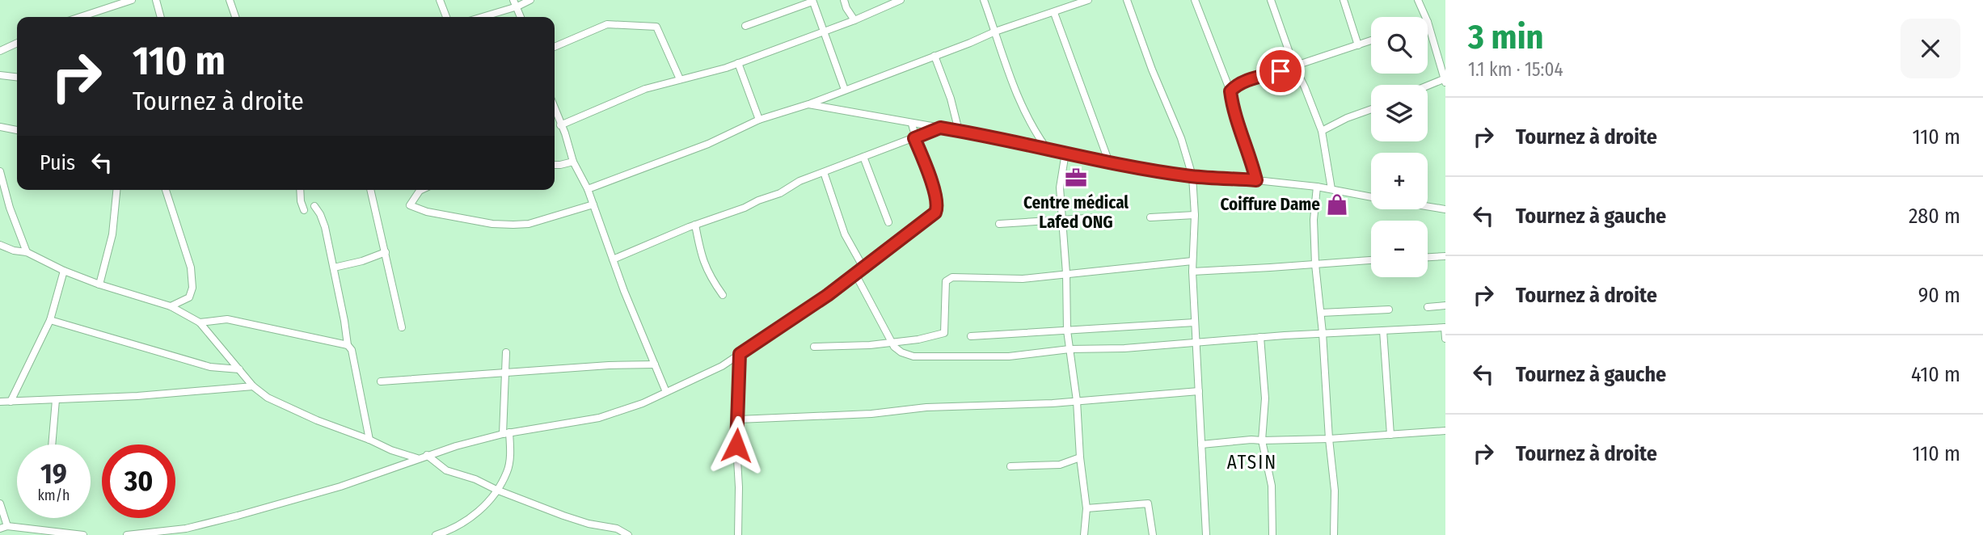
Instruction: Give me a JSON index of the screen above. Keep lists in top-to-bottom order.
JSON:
{
  "districts": ["ATSIN"],
  "places": {
    "office": ["Centre médical Lafed ONG"],
    "shop": ["Coiffure Dame"]
  },
  "page": {
    "heading": ["3 min", "1.1 km · 15:04"],
    "map_buttons": ["+", "−"],
    "turn": ["110 m", "Tournez à droite"],
    "list": [
      {
        "name": "Tournez à droite",
        "value": "110 m"
      },
      {
        "name": "Tournez à gauche",
        "value": "280 m"
      },
      {
        "name": "Tournez à droite",
        "value": "90 m"
      },
      {
        "name": "Tournez à gauche",
        "value": "410 m"
      },
      {
        "name": "Tournez à droite",
        "value": "110 m"
      }
    ],
    "then": "Puis",
    "speed": "19 km/h",
    "limit": "30"
  }
}
